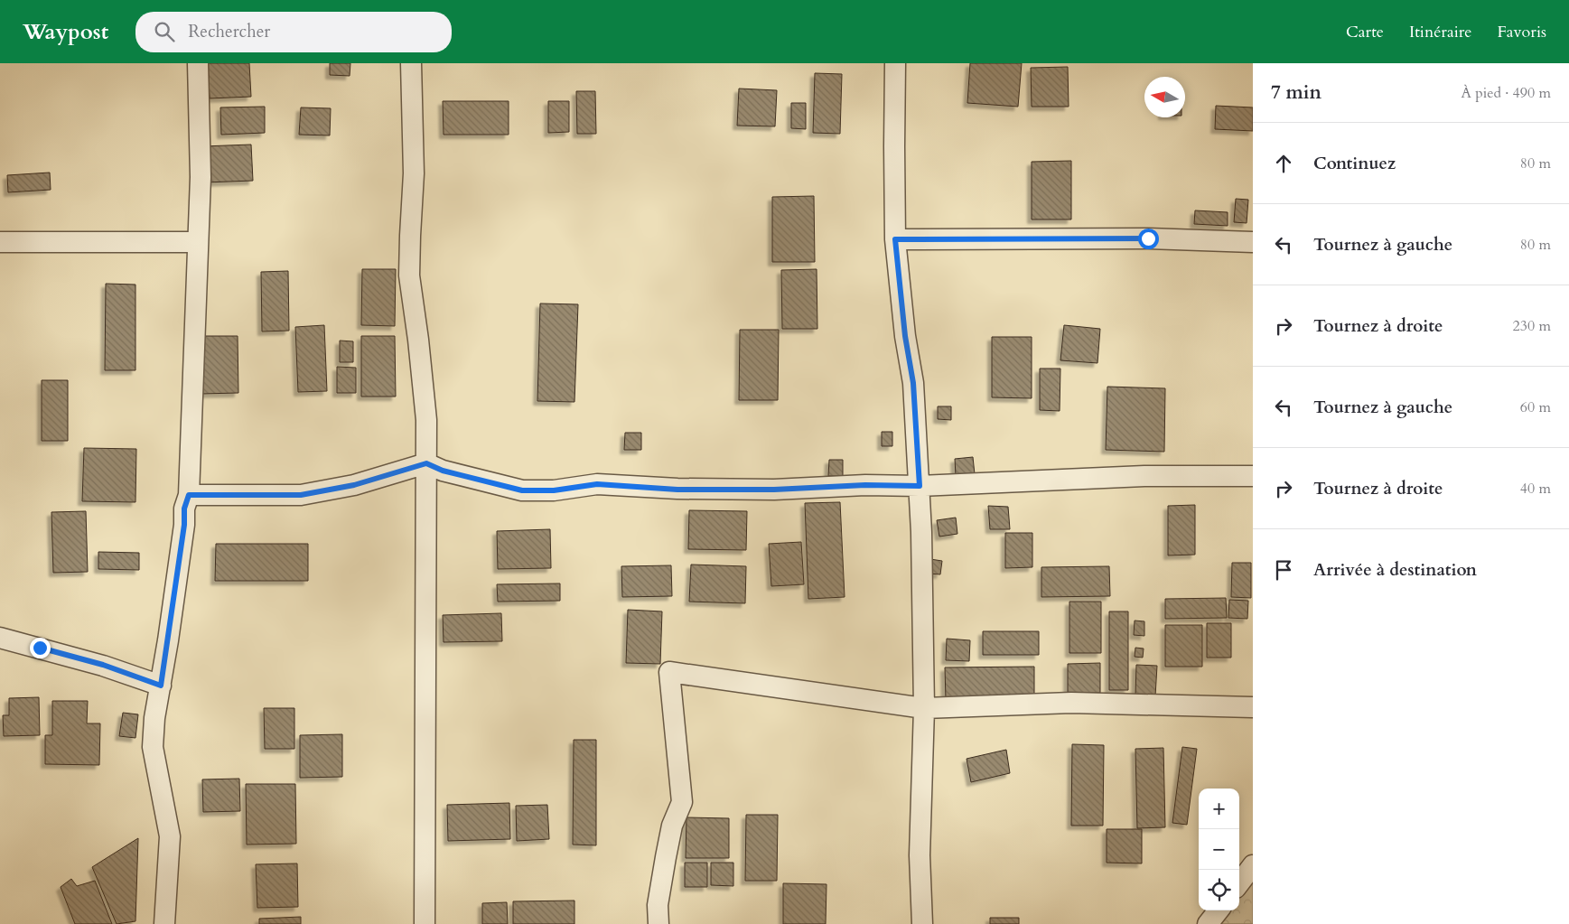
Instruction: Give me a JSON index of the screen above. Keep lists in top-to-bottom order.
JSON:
{
  "north": "left",
  "page": {
    "header": "Waypost",
    "search": "Rechercher",
    "nav": ["Carte", "Itinéraire", "Favoris"],
    "heading": ["7 min", "À pied · 490 m"],
    "list": [
      ["Continuez", "80 m"],
      ["Tournez à gauche", "80 m"],
      ["Tournez à droite", "230 m"],
      ["Tournez à gauche", "60 m"],
      ["Tournez à droite", "40 m"],
      "Arrivée à destination"
    ],
    "map_buttons": ["+", "−"]
  }
}
